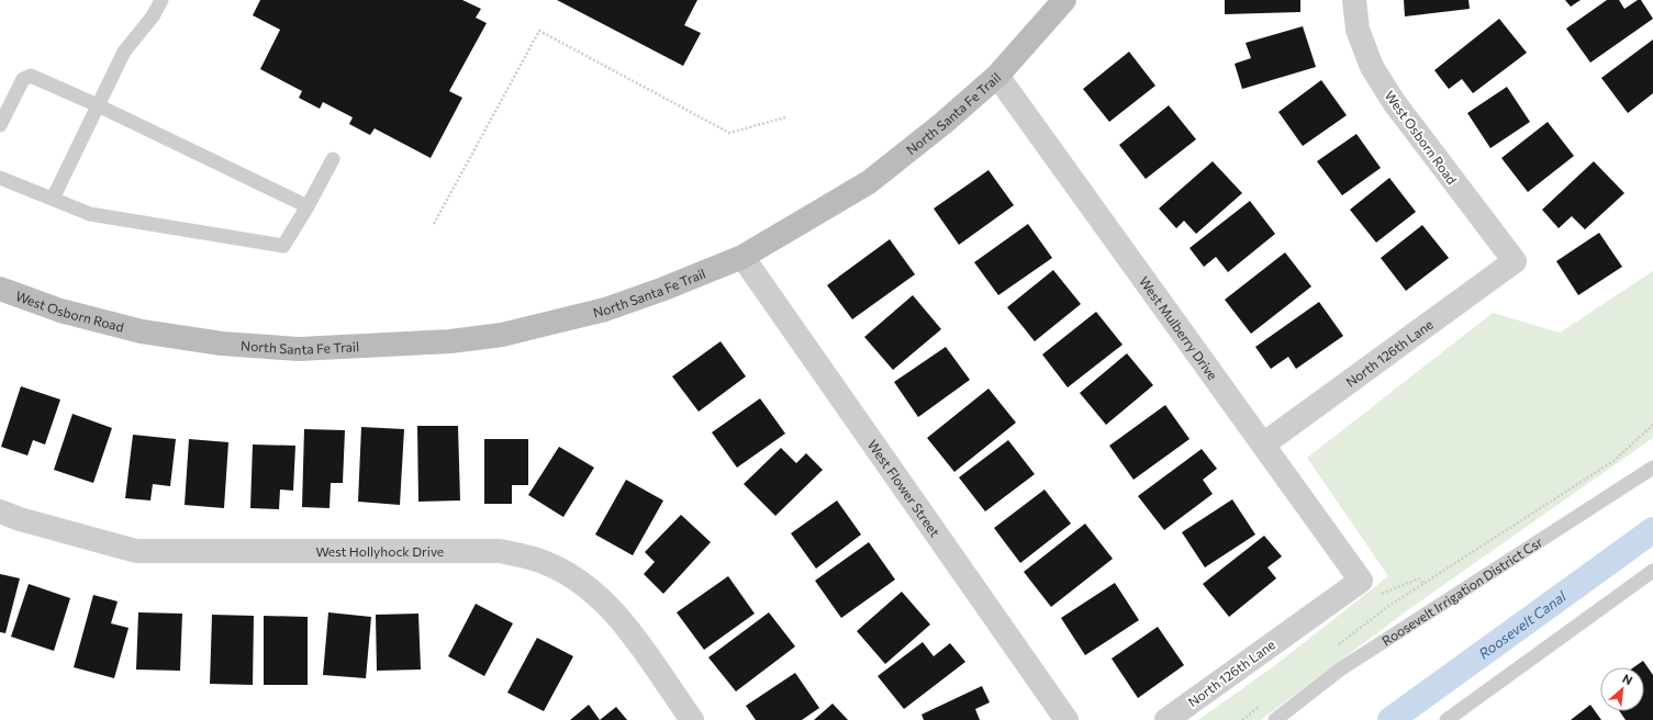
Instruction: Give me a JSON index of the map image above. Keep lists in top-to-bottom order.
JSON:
{
  "streets": {
    "street": [
      "North Santa Fe Trail",
      "West Osborn Road",
      "West Mulberry Drive",
      "North 126th Lane",
      "West Flower Street",
      "West Hollyhock Drive"
    ],
    "lane": ["Roosevelt Irrigation District Csr"]
  },
  "crossings": [
    ["North Santa Fe Trail", "West Osborn Road"],
    ["North Santa Fe Trail", "West Mulberry Drive"],
    ["North Santa Fe Trail", "West Flower Street"],
    ["West Osborn Road", "North 126th Lane"],
    ["West Mulberry Drive", "North 126th Lane"]
  ],
  "water": ["Roosevelt Canal"],
  "north": "top right"
}
